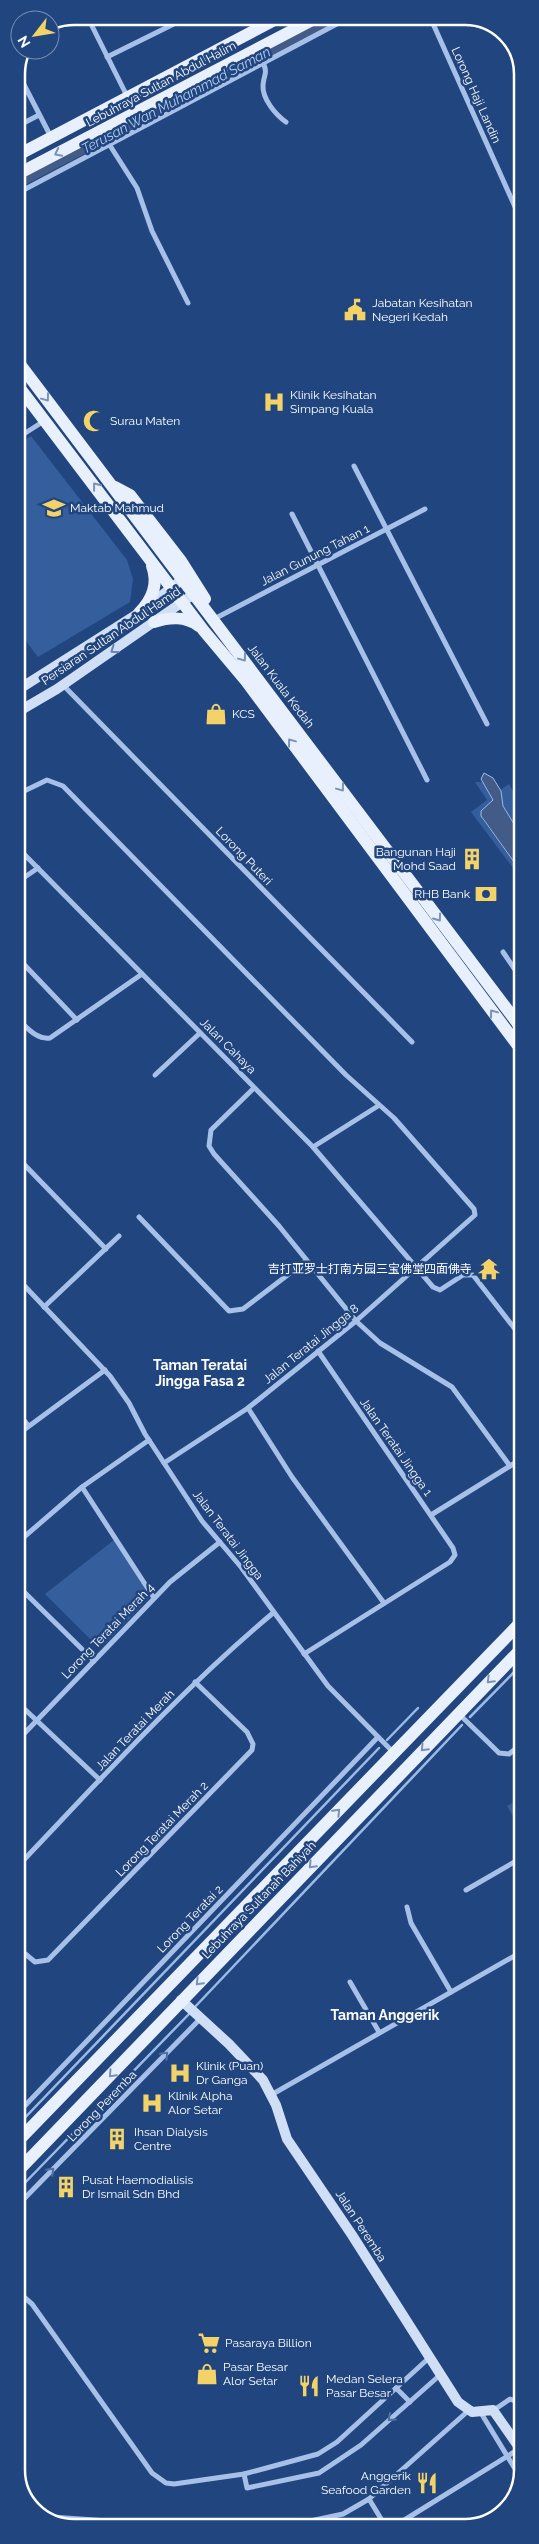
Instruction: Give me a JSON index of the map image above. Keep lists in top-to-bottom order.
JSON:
{
  "streets": {
    "main road": ["Lebuhraya Sultan Abdul Halim", "Jalan Kuala Kedah", "Lebuhraya Sultanah Bahiyah"],
    "street": [
      "Lorong Haji Landin",
      "Jalan Gunung Tahan 1",
      "Persiaran Sultan Abdul Hamid",
      "Lorong Puteri",
      "Jalan Cahaya",
      "Jalan Teratai Jingga 8",
      "Jalan Teratai Jingga 1",
      "Jalan Teratai Jingga",
      "Lorong Teratai Merah 4",
      "Jalan Teratai Merah",
      "Lorong Teratai Merah 2",
      "Lorong Teratai 2",
      "Lorong Peremba",
      "Jalan Peremba"
    ]
  },
  "crossings": [
    ["Jalan Gunung Tahan 1", "Jalan Kuala Kedah"],
    ["Persiaran Sultan Abdul Hamid", "Jalan Kuala Kedah"],
    ["Persiaran Sultan Abdul Hamid", "Lorong Puteri"],
    ["Jalan Cahaya", "Jalan Teratai Jingga 8"],
    ["Jalan Teratai Jingga 8", "Jalan Teratai Jingga 1"],
    ["Jalan Teratai Jingga 8", "Jalan Teratai Jingga"],
    ["Jalan Teratai Jingga", "Lorong Teratai Merah 4"],
    ["Jalan Teratai Jingga", "Jalan Teratai Merah"],
    ["Jalan Teratai Jingga", "Lebuhraya Sultanah Bahiyah"],
    ["Jalan Teratai Jingga", "Lorong Teratai 2"],
    ["Jalan Teratai Merah", "Lorong Teratai Merah 2"],
    ["Lebuhraya Sultanah Bahiyah", "Jalan Peremba"],
    ["Lorong Peremba", "Jalan Peremba"]
  ],
  "one_way": ["Lorong Peremba"],
  "districts": ["Taman Teratai Jingga Fasa 2", "Taman Anggerik"],
  "water": ["Terusan Wan Muhammad Saman"],
  "places": {
    "public building": ["Jabatan Kesihatan Negeri Kedah"],
    "hospital": ["Klinik Kesihatan Simpang Kuala", "Klinik (Puan) Dr Ganga", "Klinik Alpha Alor Setar"],
    "mosque": ["Surau Maten"],
    "school or university": ["Maktab Mahmud"],
    "shop": ["KCS", "Pasar Besar Alor Setar"],
    "building": ["Bangunan Haji Mohd Saad", "Ihsan Dialysis Centre", "Pusat Haemodialisis Dr Ismail Sdn Bhd"],
    "bank": ["RHB Bank"],
    "temple": ["吉打亚罗士打南方园三宝佛堂四面佛寺"],
    "supermarket": ["Pasaraya Billion"],
    "restaurant": ["Medan Selera Pasar Besar", "Anggerik Seafood Garden"]
  },
  "north": "bottom left"
}
